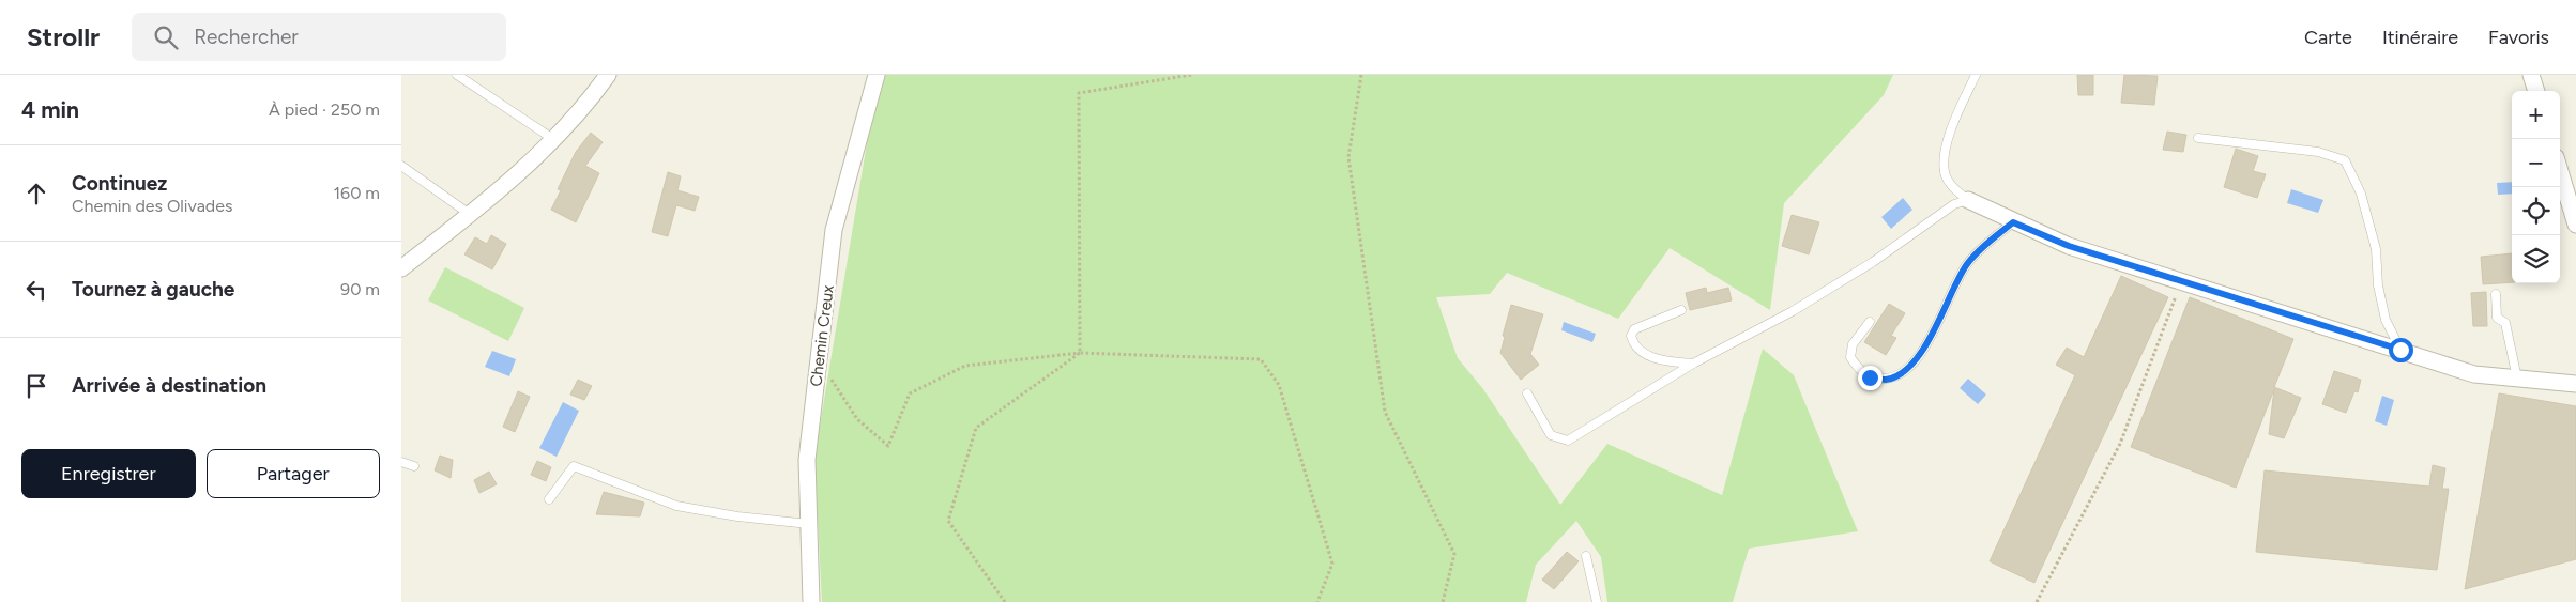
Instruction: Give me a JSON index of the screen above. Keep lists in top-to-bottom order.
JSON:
{
  "streets": {
    "street": ["Chemin Creux"]
  },
  "page": {
    "header": "Strollr",
    "search": "Rechercher",
    "nav": ["Carte", "Itinéraire", "Favoris"],
    "heading": ["4 min", "À pied · 250 m"],
    "map_buttons": ["+", "−"],
    "list": [
      ["Continuez", "Chemin des Olivades", "160 m"],
      ["Tournez à gauche", "90 m"],
      "Arrivée à destination"
    ],
    "buttons": ["Enregistrer", "Partager"]
  }
}
